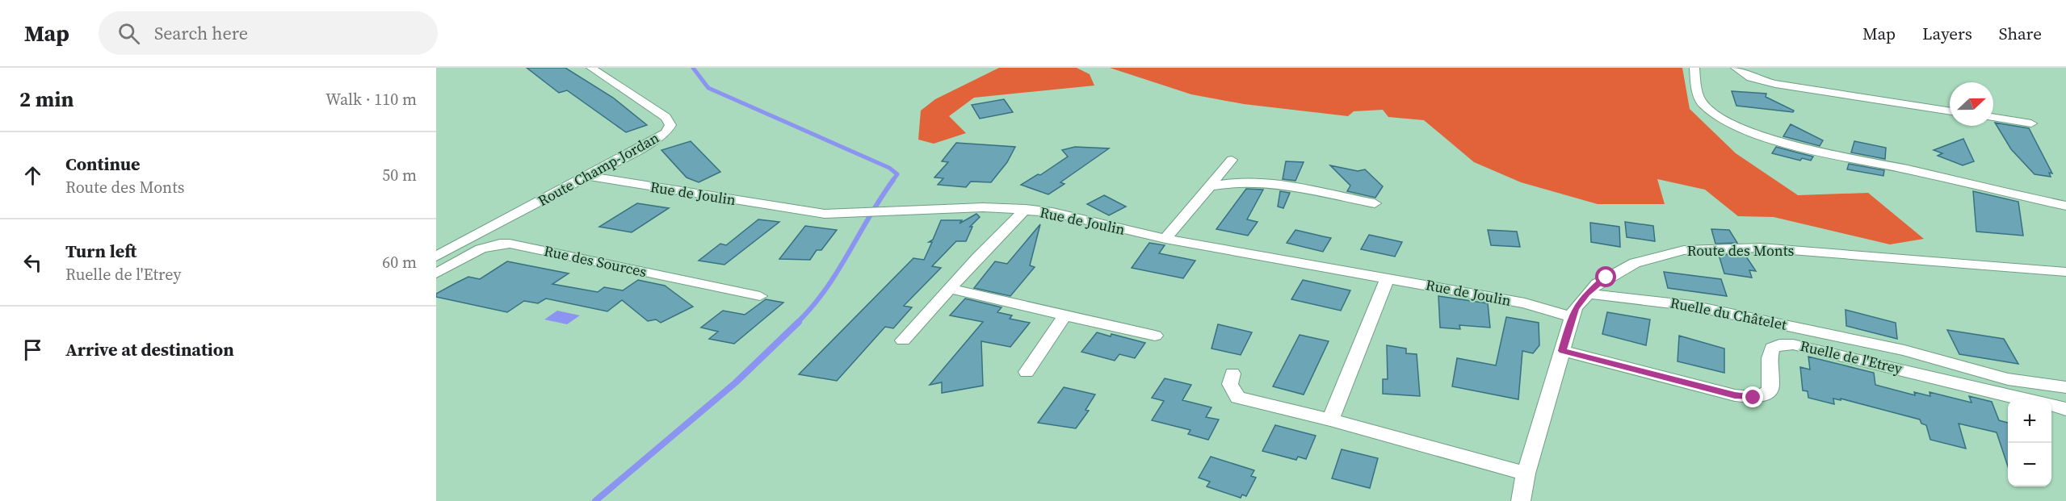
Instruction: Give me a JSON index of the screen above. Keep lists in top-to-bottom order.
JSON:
{
  "streets": {
    "street": [
      "Route Champ-Jordan",
      "Rue de Joulin",
      "Route des Monts",
      "Rue des Sources",
      "Ruelle du Châtelet",
      "Ruelle de l'Etrey"
    ]
  },
  "crossings": [
    ["Route Champ-Jordan", "Rue de Joulin"],
    ["Rue de Joulin", "Route des Monts"],
    ["Route des Monts", "Ruelle du Châtelet"],
    ["Route des Monts", "Ruelle de l'Etrey"]
  ],
  "north": "right",
  "page": {
    "header": "Map",
    "search": "Search here",
    "nav": ["Map", "Layers", "Share"],
    "heading": ["2 min", "Walk · 110 m"],
    "list": [
      ["Continue", "Route des Monts", "50 m"],
      ["Turn left", "Ruelle de l'Etrey", "60 m"],
      "Arrive at destination"
    ],
    "map_buttons": ["+", "−"]
  }
}
